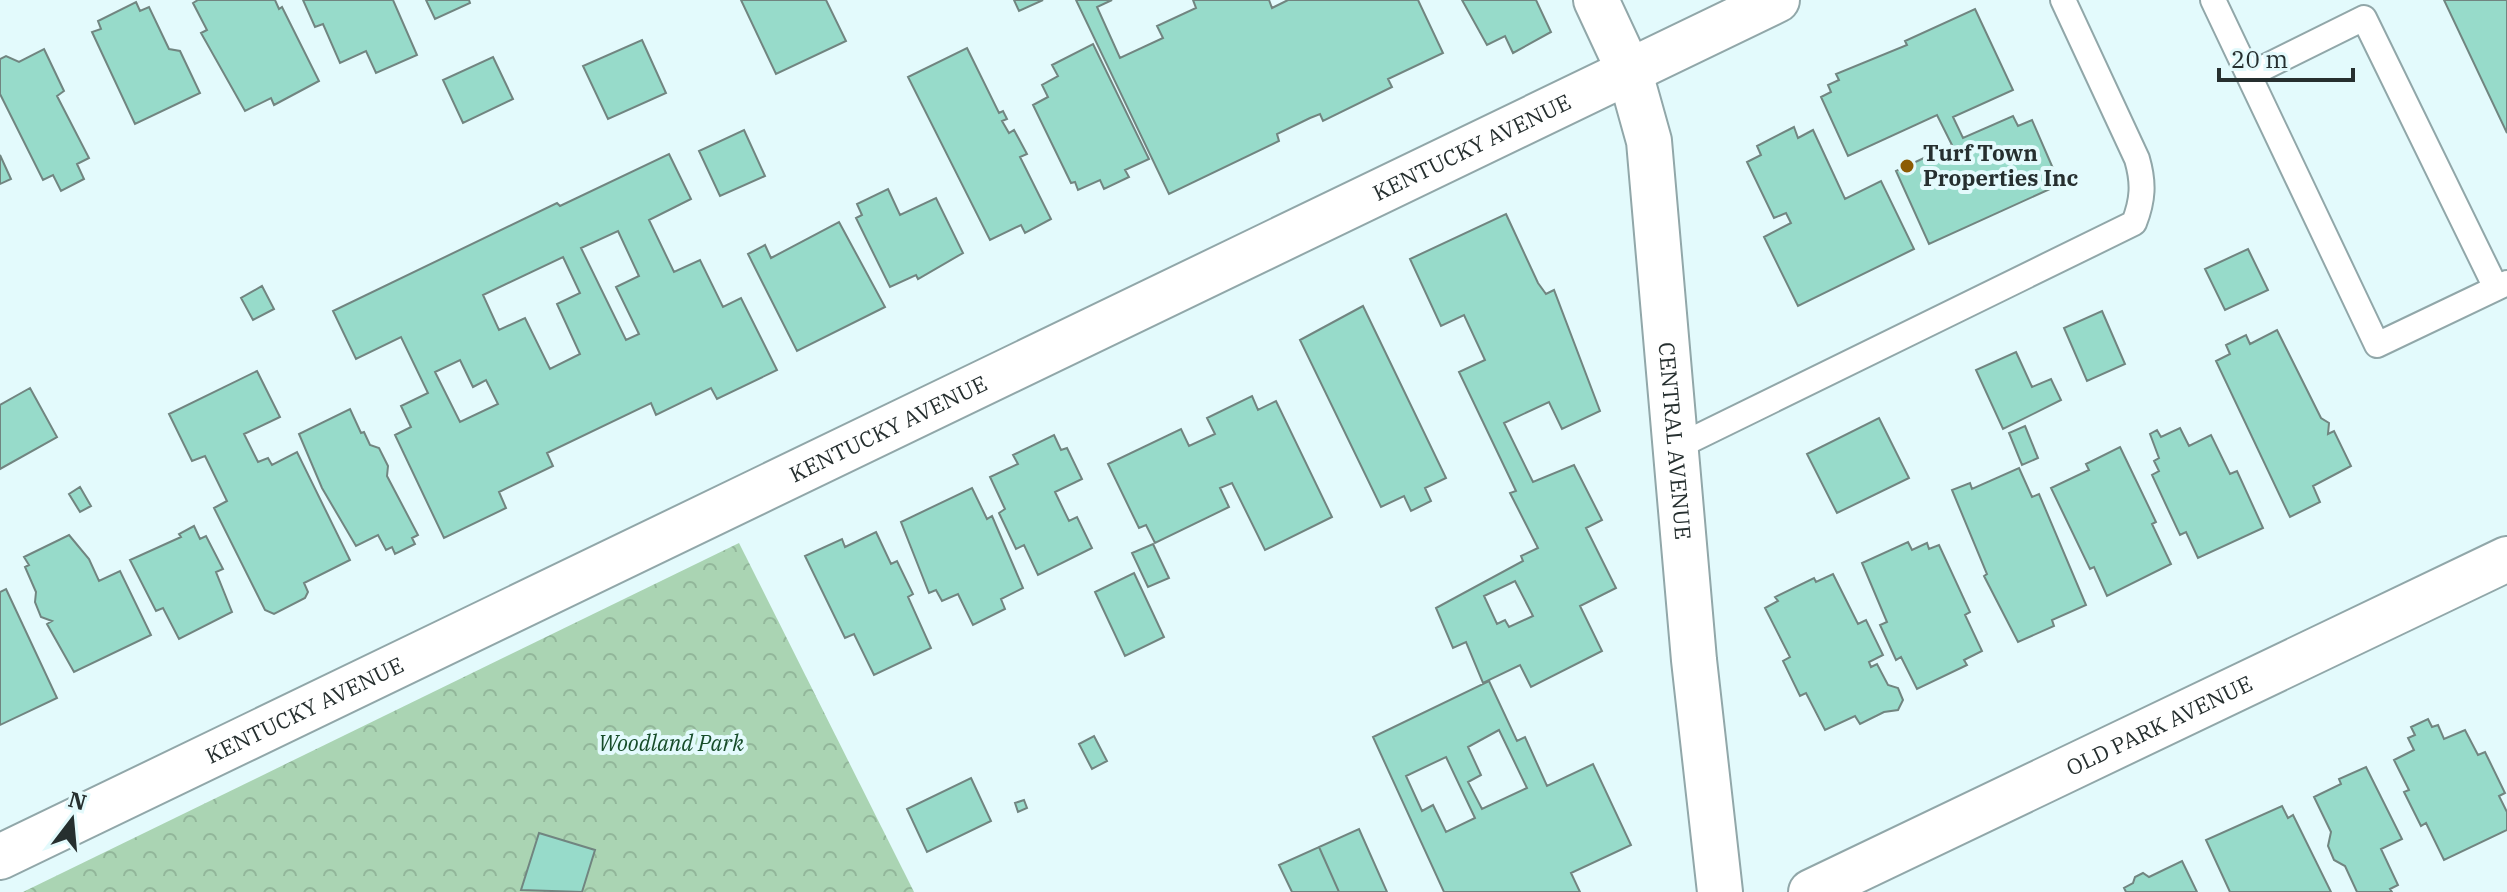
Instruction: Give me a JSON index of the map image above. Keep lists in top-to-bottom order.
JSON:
{
  "streets": {
    "street": ["KENTUCKY AVENUE", "CENTRAL AVENUE", "OLD PARK AVENUE"]
  },
  "crossings": [
    ["KENTUCKY AVENUE", "CENTRAL AVENUE"]
  ],
  "parks": ["Woodland Park"],
  "places": ["Turf Town Properties Inc"],
  "scale_bar": "20 m",
  "north": "top"
}
